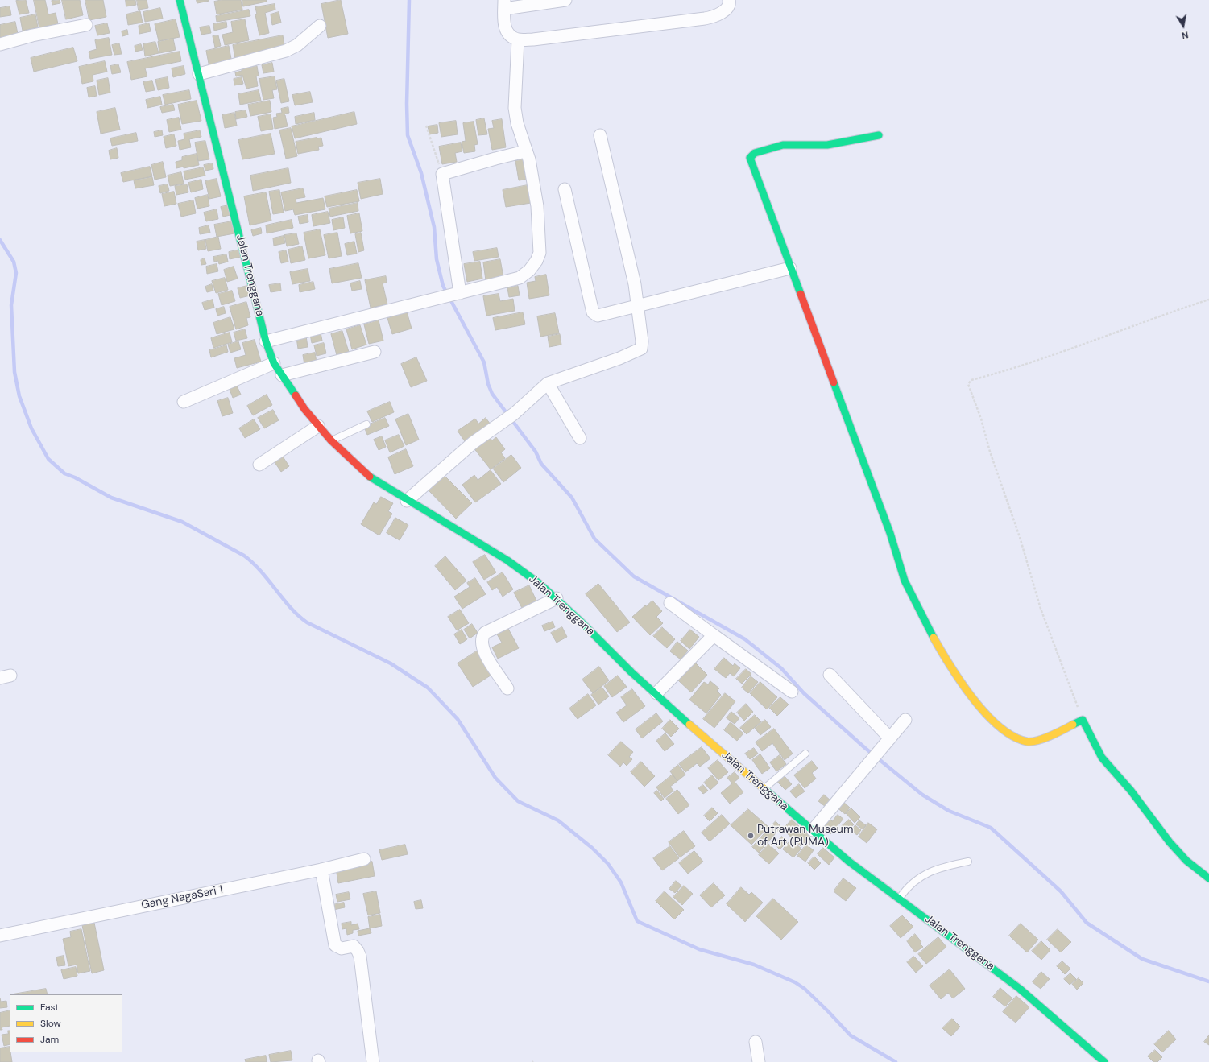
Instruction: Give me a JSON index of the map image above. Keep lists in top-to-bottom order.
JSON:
{
  "streets": {
    "main road": ["Jalan Trenggana"],
    "street": ["Gang NagaSari 1"]
  },
  "places": ["Putrawan Museum of Art (PUMA)"],
  "legend": ["Fast", "Slow", "Jam"],
  "north": "bottom"
}
